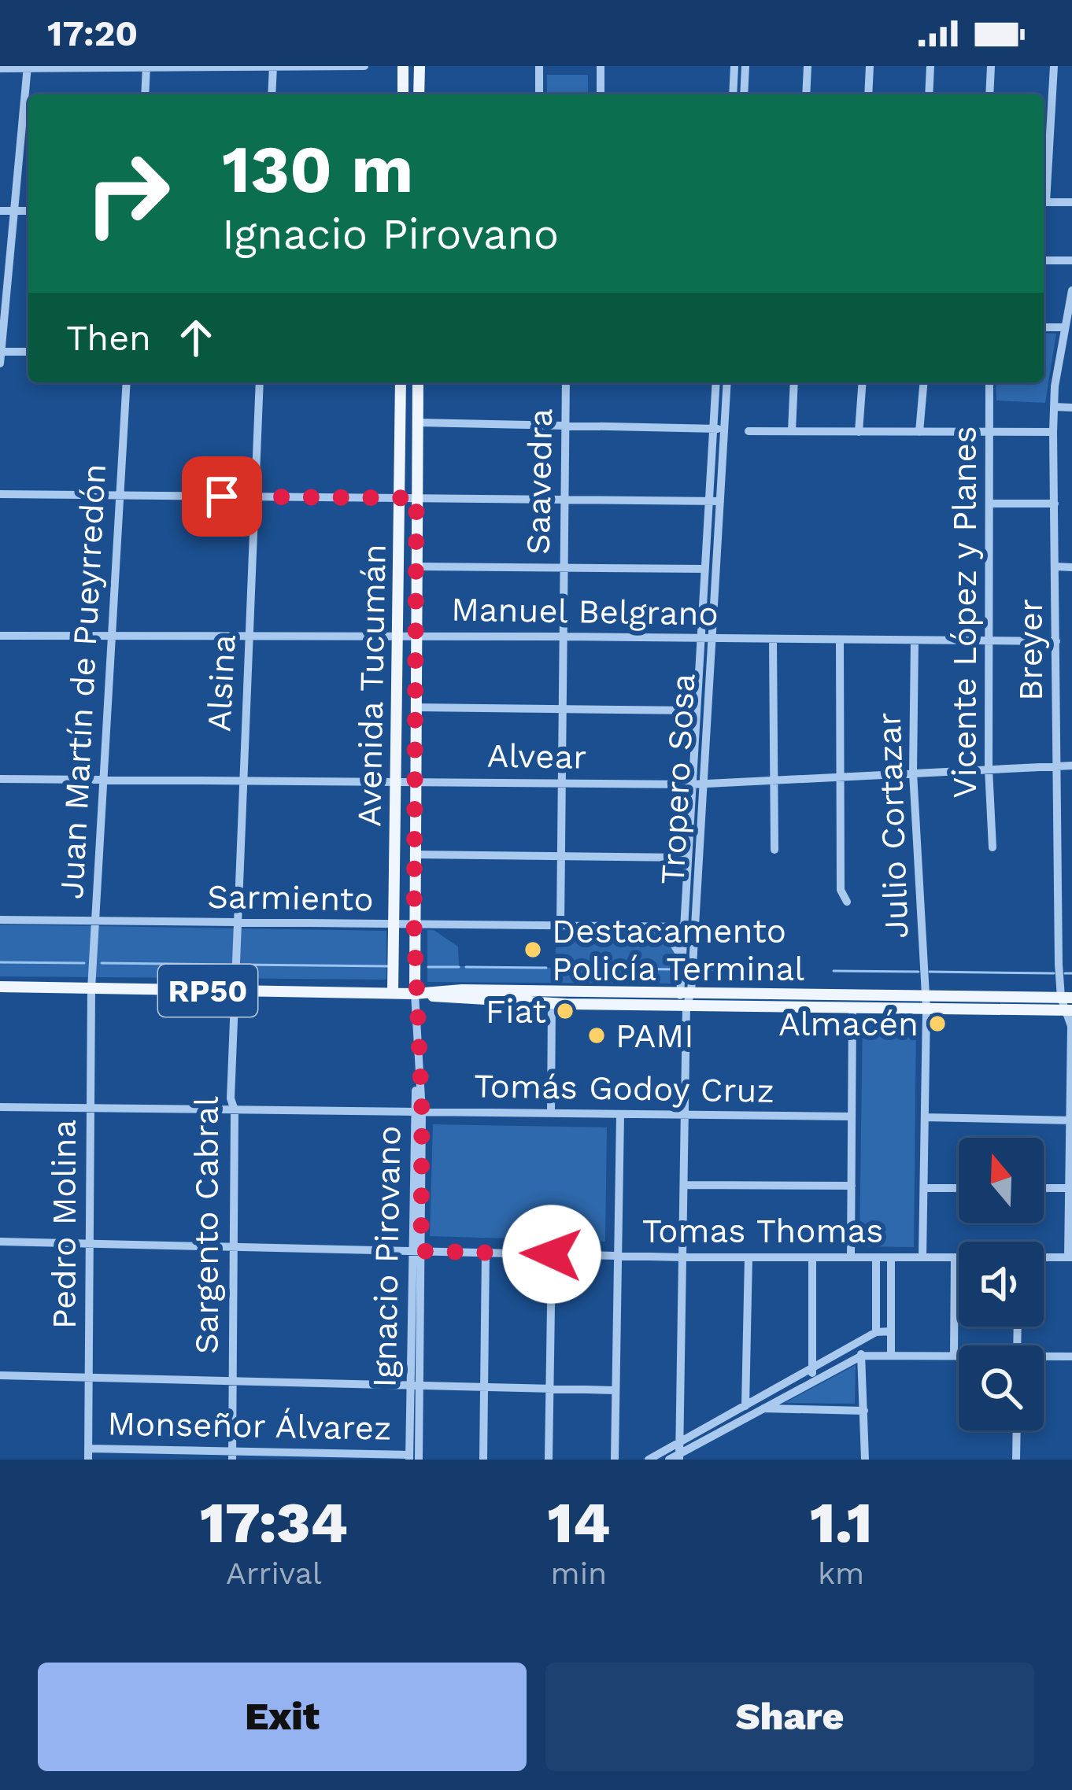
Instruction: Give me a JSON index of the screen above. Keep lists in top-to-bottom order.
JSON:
{
  "streets": {
    "main road": ["Avenida Tucumán", "RP50"],
    "street": [
      "Saavedra",
      "Manuel Belgrano",
      "Vicente López y Planes",
      "Breyer",
      "Juan Martín de Pueyrredón",
      "Alsina",
      "Alvear",
      "Tropero Sosa",
      "Julio Cortazar",
      "Sarmiento",
      "Tomás Godoy Cruz",
      "Pedro Molina",
      "Sargento Cabral",
      "Tomas Thomas",
      "Ignacio Pirovano",
      "Monseñor Álvarez"
    ]
  },
  "crossings": [
    ["Saavedra", "Manuel Belgrano"],
    ["Saavedra", "Alvear"],
    ["Saavedra", "Sarmiento"],
    ["Manuel Belgrano", "Vicente López y Planes"],
    ["Manuel Belgrano", "Breyer"],
    ["Manuel Belgrano", "Juan Martín de Pueyrredón"],
    ["Manuel Belgrano", "Alsina"],
    ["Manuel Belgrano", "Avenida Tucumán"],
    ["Manuel Belgrano", "Tropero Sosa"],
    ["Manuel Belgrano", "Julio Cortazar"],
    ["Vicente López y Planes", "Alvear"],
    ["Breyer", "Alvear"],
    ["Breyer", "RP50"],
    ["Breyer", "Tomas Thomas"],
    ["Juan Martín de Pueyrredón", "Alvear"],
    ["Juan Martín de Pueyrredón", "Sarmiento"],
    ["Juan Martín de Pueyrredón", "RP50"],
    ["Juan Martín de Pueyrredón", "Pedro Molina"],
    ["Alsina", "Alvear"],
    ["Alsina", "Sarmiento"],
    ["Alsina", "RP50"],
    ["Alsina", "Sargento Cabral"],
    ["Avenida Tucumán", "Alvear"],
    ["Avenida Tucumán", "Sarmiento"],
    ["Avenida Tucumán", "RP50"],
    ["Avenida Tucumán", "Ignacio Pirovano"],
    ["Alvear", "Tropero Sosa"],
    ["Alvear", "Julio Cortazar"],
    ["Tropero Sosa", "Sarmiento"],
    ["Tropero Sosa", "RP50"],
    ["Tropero Sosa", "Tomás Godoy Cruz"],
    ["Tropero Sosa", "Tomas Thomas"],
    ["Julio Cortazar", "RP50"],
    ["Julio Cortazar", "Tomas Thomas"],
    ["RP50", "Pedro Molina"],
    ["RP50", "Sargento Cabral"],
    ["RP50", "Ignacio Pirovano"],
    ["Tomás Godoy Cruz", "Pedro Molina"],
    ["Tomás Godoy Cruz", "Sargento Cabral"],
    ["Tomás Godoy Cruz", "Ignacio Pirovano"],
    ["Pedro Molina", "Tomas Thomas"],
    ["Pedro Molina", "Monseñor Álvarez"],
    ["Sargento Cabral", "Tomas Thomas"],
    ["Sargento Cabral", "Monseñor Álvarez"],
    ["Tomas Thomas", "Ignacio Pirovano"],
    ["Ignacio Pirovano", "Monseñor Álvarez"]
  ],
  "places": [
    "Destacamento Policía Terminal",
    "Fiat",
    "Almacén",
    "PAMI"
  ],
  "north": "top",
  "page": {
    "status": "17:20",
    "turn": ["130 m", "Ignacio Pirovano"],
    "then": "Then",
    "eta": [
      "17:34",
      "Arrival",
      "14",
      "min",
      "1.1",
      "km"
    ],
    "buttons": ["Exit", "Share"]
  }
}
